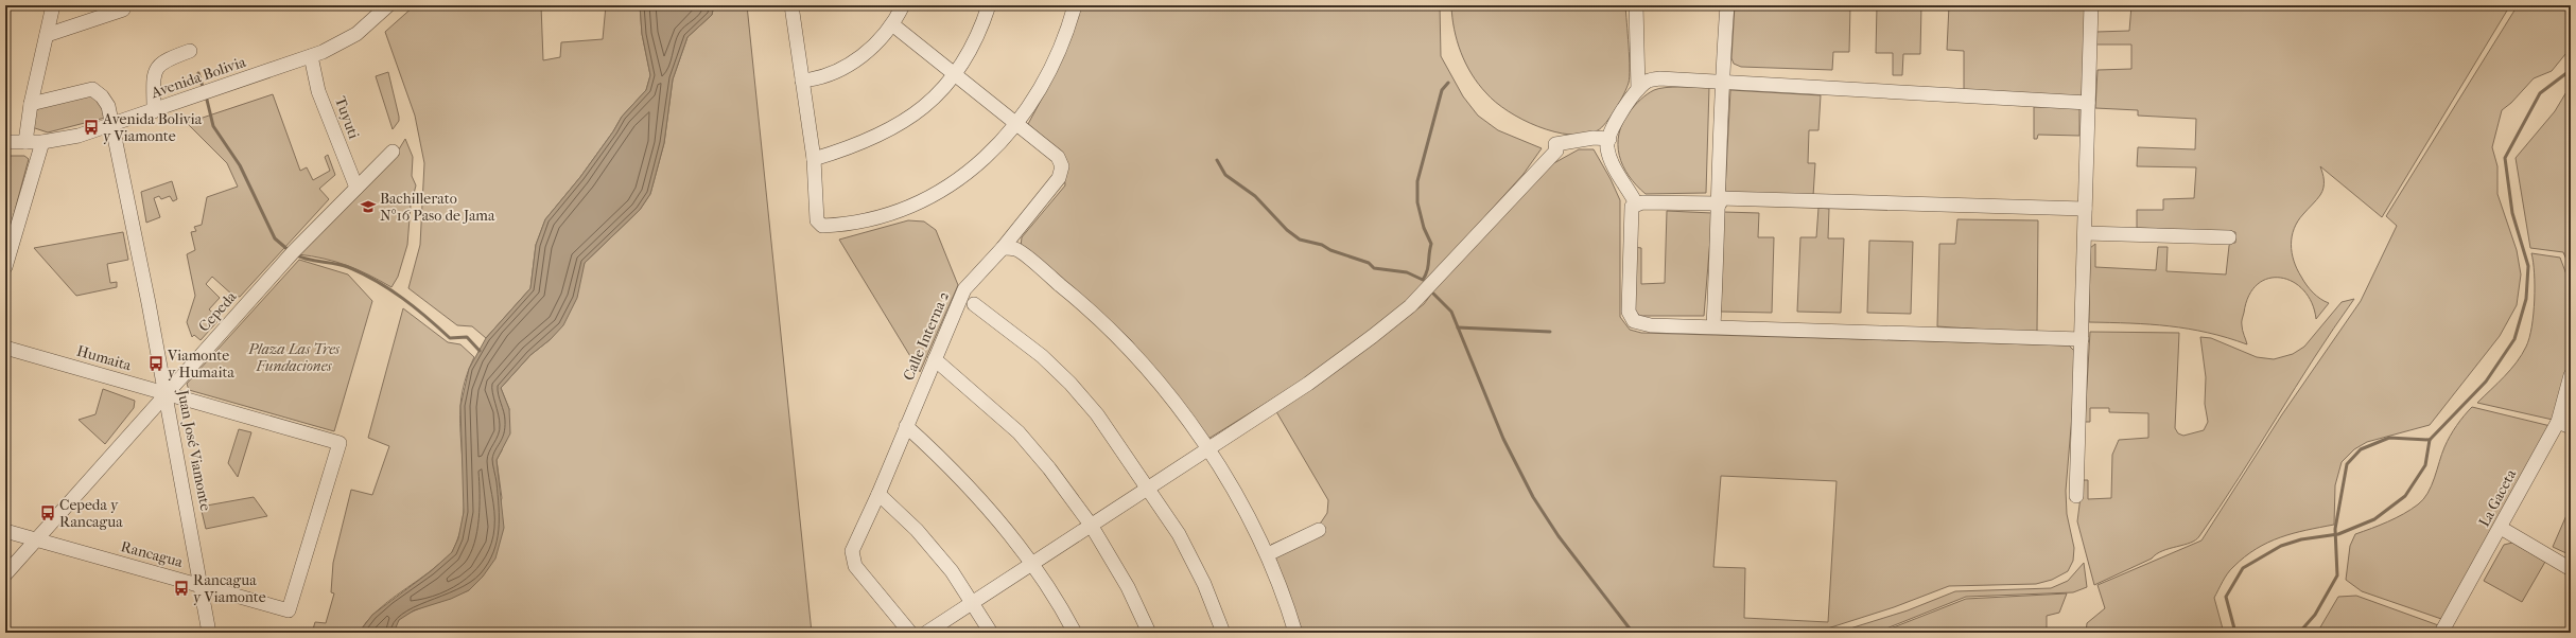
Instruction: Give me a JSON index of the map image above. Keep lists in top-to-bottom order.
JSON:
{
  "streets": {
    "street": [
      "Avenida Bolivia",
      "Tuyuti",
      "Cepeda",
      "Calle Interna 2",
      "Humaita",
      "Juan José Viamonte",
      "La Gaceta",
      "Rancagua"
    ]
  },
  "crossings": [
    ["Avenida Bolivia", "Tuyuti"],
    ["Avenida Bolivia", "Juan José Viamonte"],
    ["Tuyuti", "Cepeda"],
    ["Cepeda", "Humaita"],
    ["Cepeda", "Juan José Viamonte"],
    ["Cepeda", "Rancagua"],
    ["Humaita", "Juan José Viamonte"],
    ["Humaita", "Rancagua"],
    ["Juan José Viamonte", "Rancagua"]
  ],
  "parks": ["Plaza Las Tres Fundaciones"],
  "places": {
    "bus stop": [
      "Avenida Bolivia y Viamonte",
      "Viamonte y Humaita",
      "Cepeda y Rancagua",
      "Rancagua y Viamonte"
    ],
    "school or university": ["Bachillerato Nº16 Paso de Jama"]
  }
}
